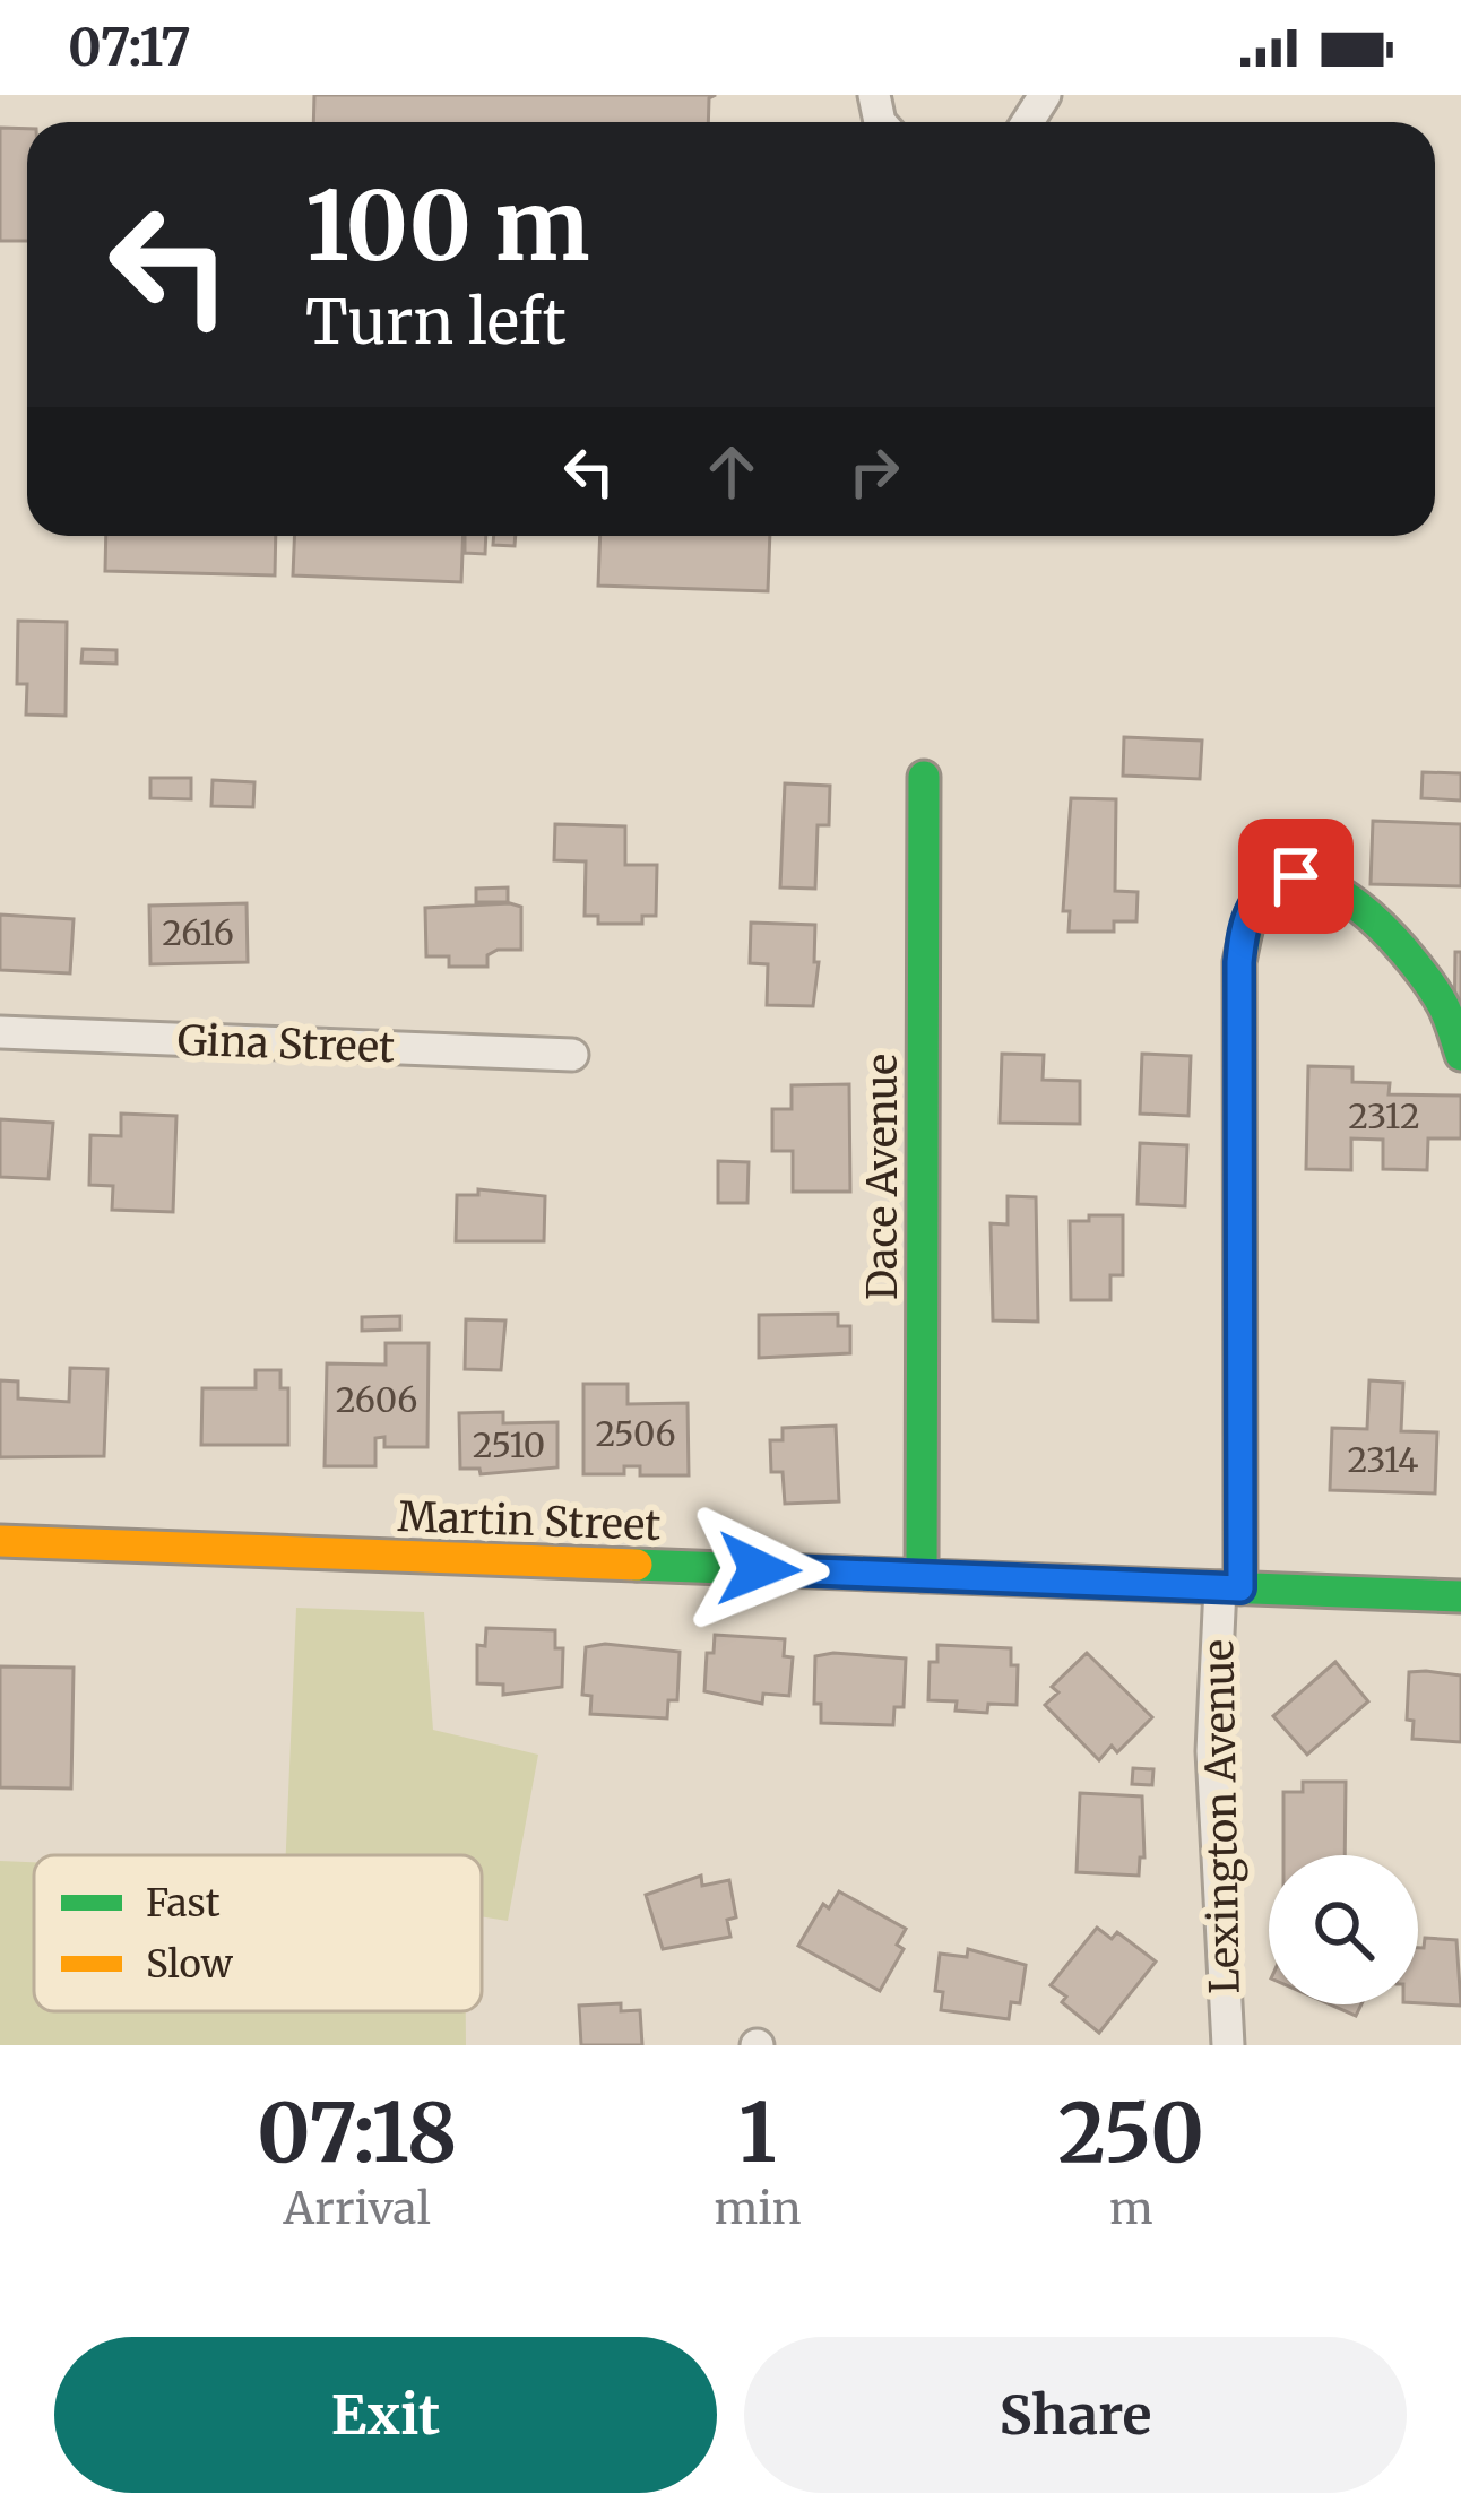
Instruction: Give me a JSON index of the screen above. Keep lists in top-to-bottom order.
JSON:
{
  "streets": {
    "street": [
      "Gina Street",
      "Dace Avenue",
      "Martin Street",
      "Lexington Avenue"
    ]
  },
  "crossings": [
    ["Dace Avenue", "Martin Street"],
    ["Martin Street", "Lexington Avenue"]
  ],
  "house_numbers": [
    "2616",
    "2312",
    "2606",
    "2506",
    "2510",
    "2314"
  ],
  "legend": ["Fast", "Slow"],
  "page": {
    "status": "07:17",
    "turn": ["100 m", "Turn left"],
    "eta": [
      "07:18",
      "Arrival",
      "1",
      "min",
      "250",
      "m"
    ],
    "buttons": ["Exit", "Share"]
  }
}
